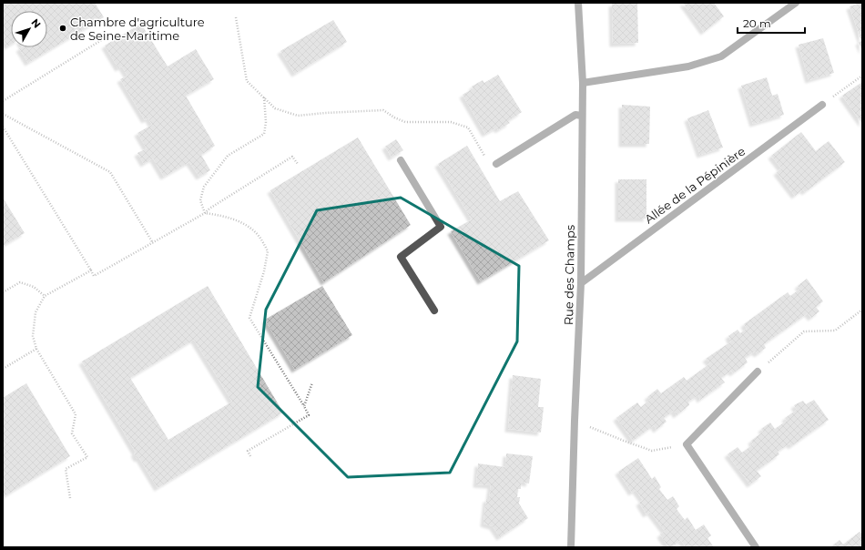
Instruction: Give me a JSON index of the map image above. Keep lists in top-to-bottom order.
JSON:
{
  "streets": {
    "street": ["Allée de la Pépinière", "Rue des Champs"]
  },
  "crossings": [
    ["Allée de la Pépinière", "Rue des Champs"]
  ],
  "places": ["Chambre d'agriculture de Seine-Maritime"],
  "scale_bar": "20 m",
  "north": "top right"
}
